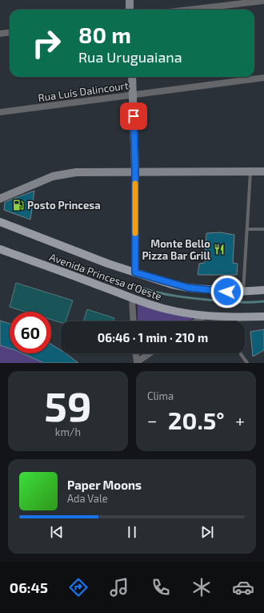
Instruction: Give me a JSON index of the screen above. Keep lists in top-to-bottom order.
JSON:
{
  "streets": {
    "main road": ["Avenida Princesa d'Oeste"],
    "street": ["Rua Luís Dalincourt"]
  },
  "places": {
    "fuel station": ["Posto Princesa"],
    "restaurant": ["Monte Bello Pizza Bar Grill"]
  },
  "page": {
    "turn": ["80 m", "Rua Uruguaiana"],
    "limit": "60",
    "trip": "06:46 · 1 min · 210 m",
    "tile": [
      ["59", "km/h"],
      "Clima"
    ],
    "heat": ["−", "20.5°", "+"],
    "song": ["Paper Moons", "Ada Vale"],
    "tabs": "06:45"
  }
}
